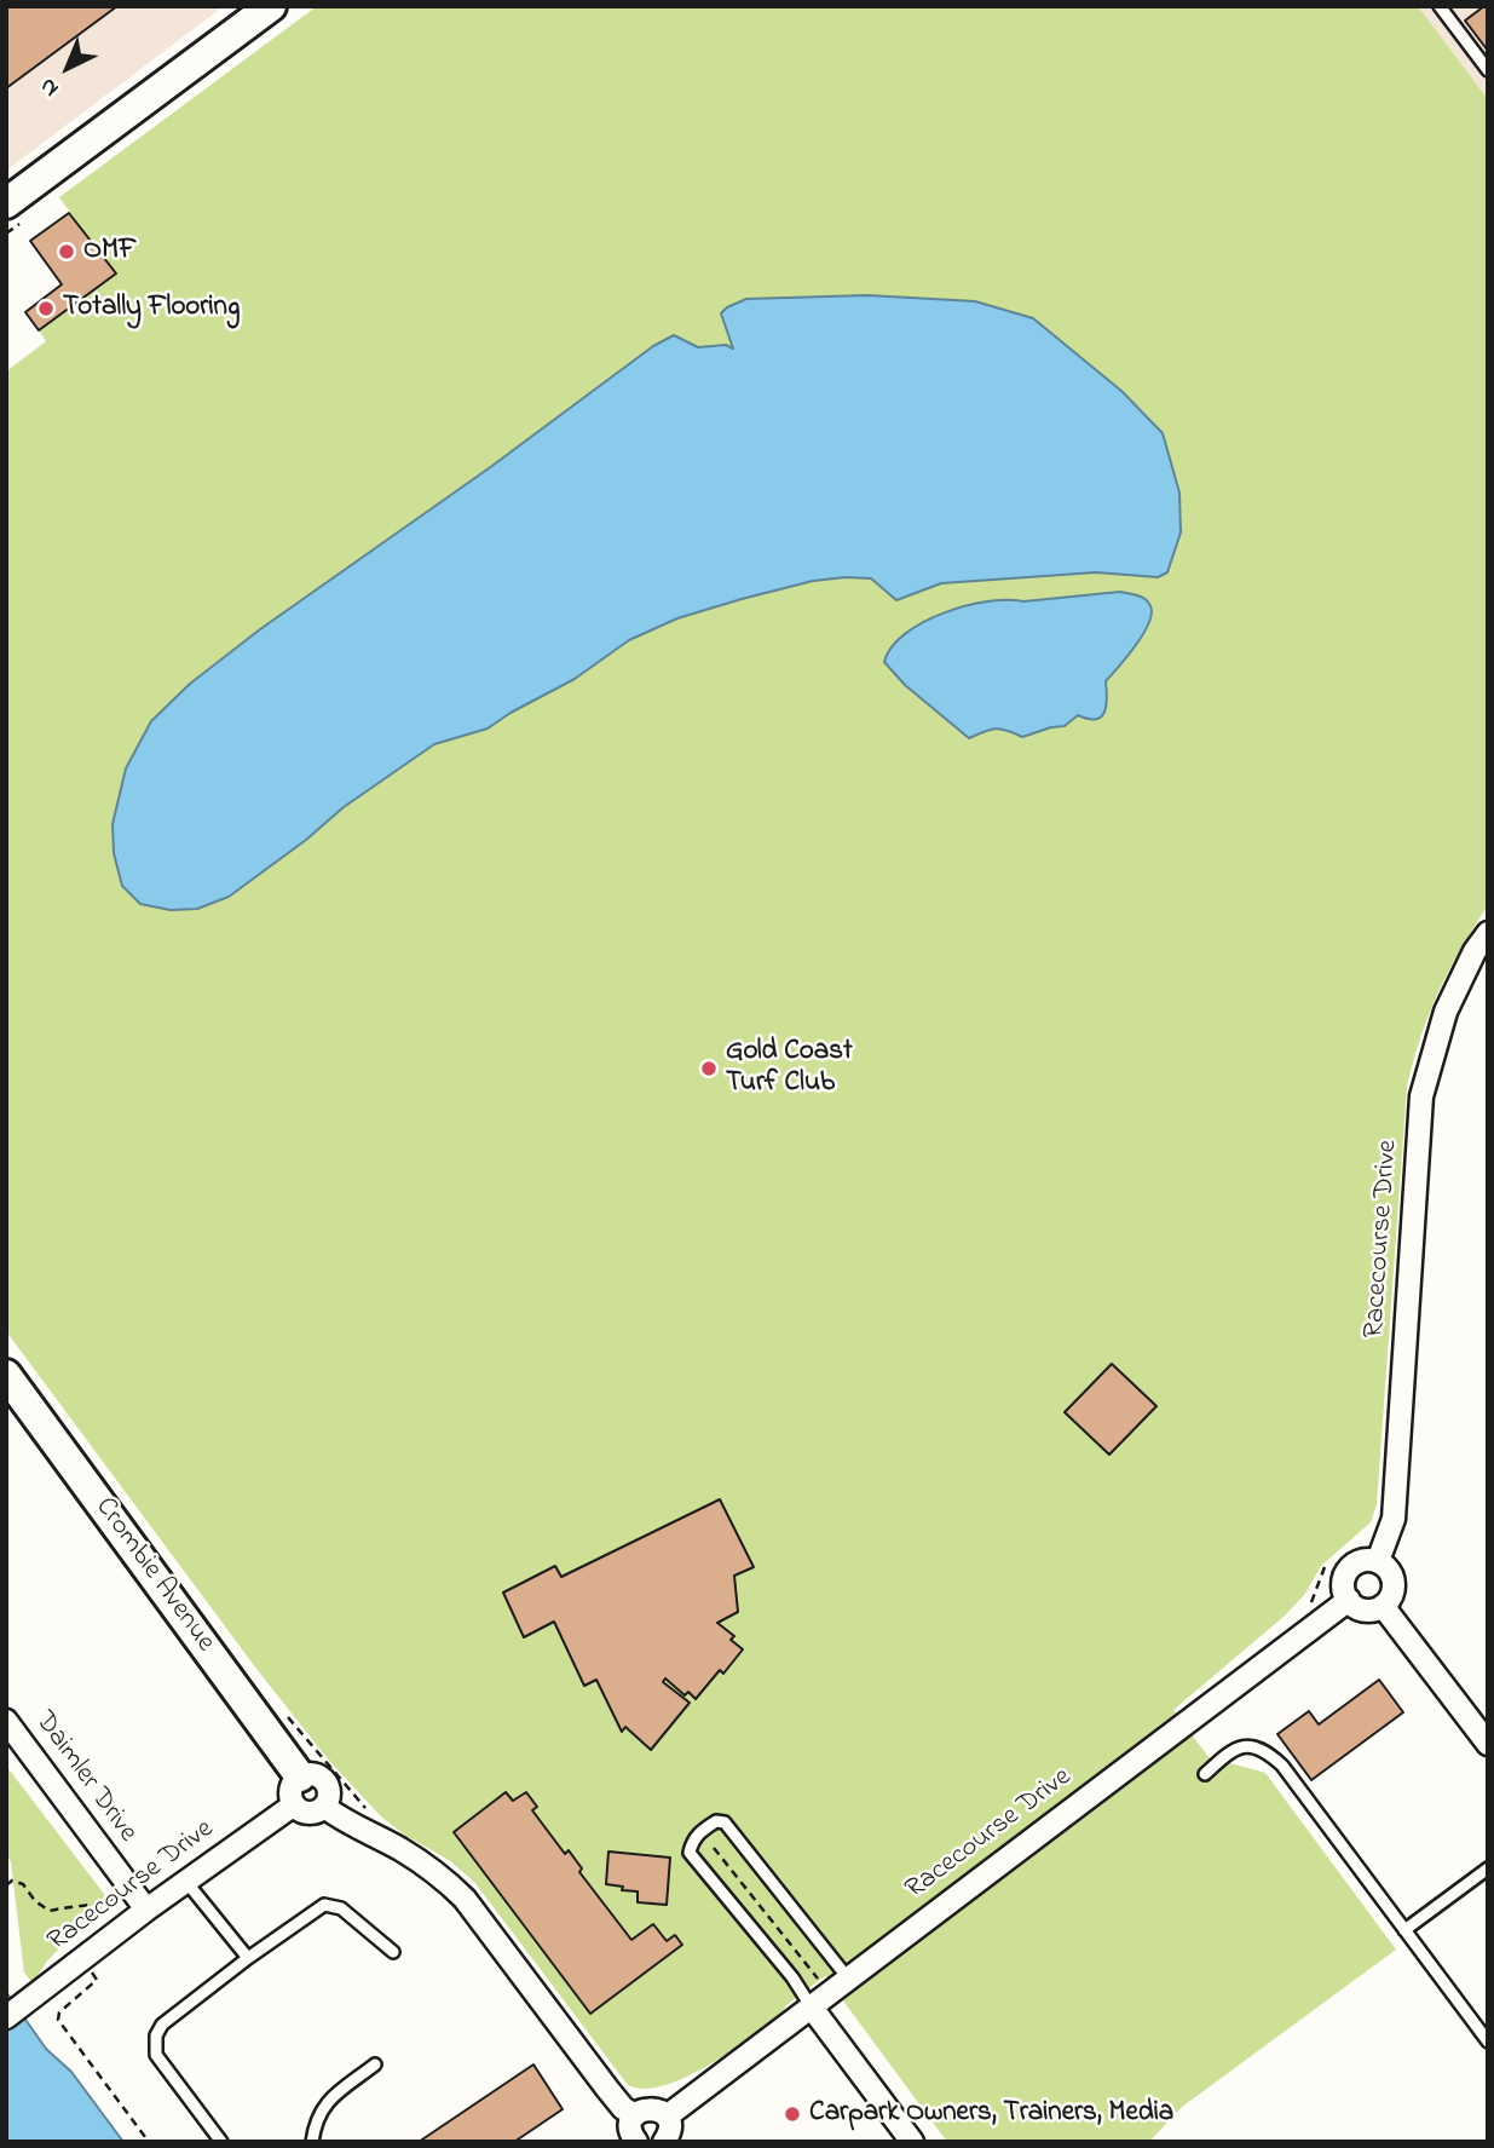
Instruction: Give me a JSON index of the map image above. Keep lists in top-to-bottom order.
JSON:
{
  "streets": {
    "street": ["Racecourse Drive", "Crombie Avenue", "Daimler Drive"]
  },
  "crossings": [
    ["Racecourse Drive", "Crombie Avenue"],
    ["Racecourse Drive", "Daimler Drive"]
  ],
  "places": [
    "OMF",
    "Totally Flooring",
    "Gold Coast Turf Club",
    "Carpark Owners, Trainers, Media"
  ],
  "north": "bottom left"
}
